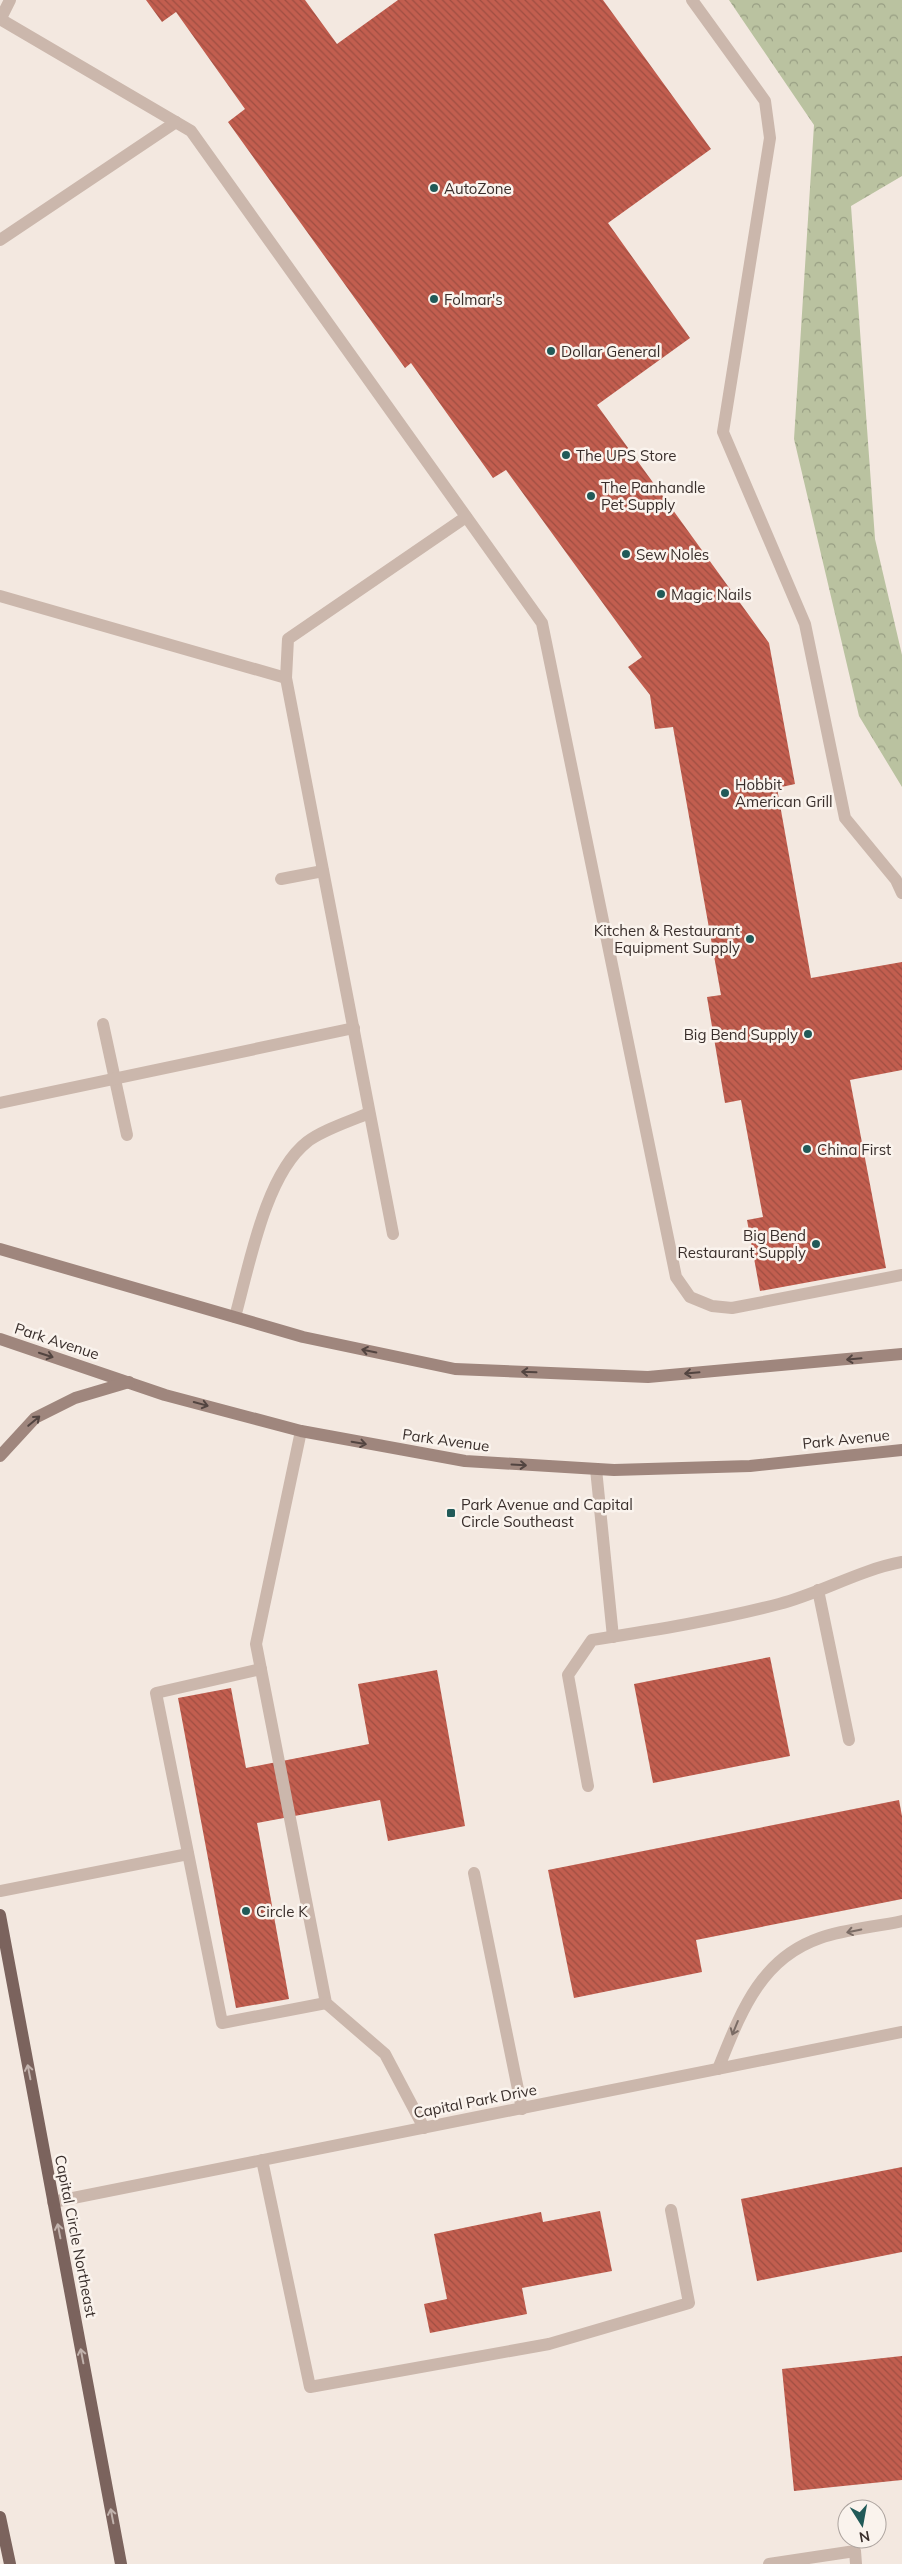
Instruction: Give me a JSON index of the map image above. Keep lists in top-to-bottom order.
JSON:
{
  "streets": {
    "main road": ["Park Avenue", "Capital Circle Northeast"],
    "street": ["Capital Park Drive"]
  },
  "crossings": [
    ["Capital Park Drive", "Capital Circle Northeast"]
  ],
  "one_way": ["Capital Circle Northeast"],
  "places": {
    "other": [
      "AutoZone",
      "Folmar's",
      "Dollar General",
      "The UPS Store",
      "The Panhandle Pet Supply",
      "Sew Noles",
      "Magic Nails",
      "Hobbit American Grill",
      "Kitchen & Restaurant Equipment Supply",
      "Big Bend Supply",
      "China First",
      "Big Bend Restaurant Supply",
      "Circle K"
    ],
    "transit": ["Park Avenue and Capital Circle Southeast"]
  },
  "north": "bottom"
}
